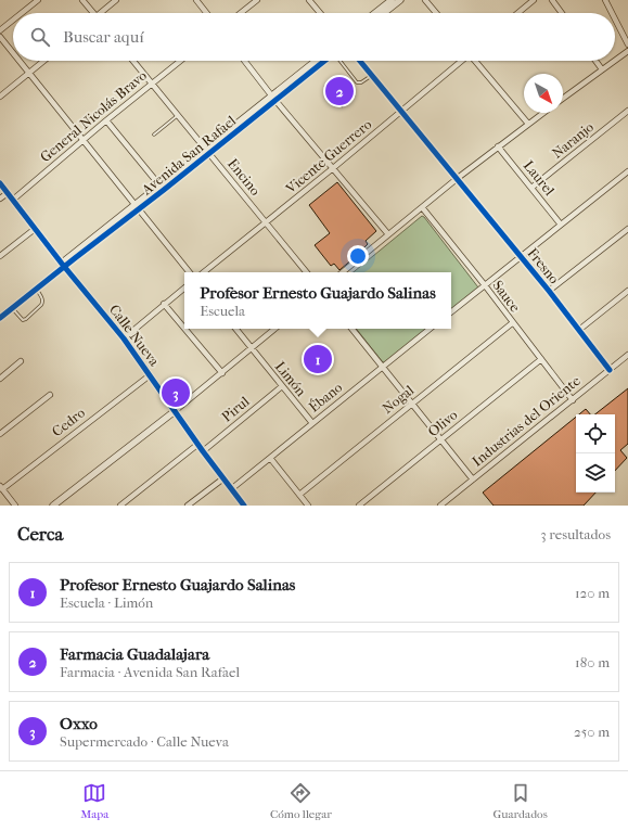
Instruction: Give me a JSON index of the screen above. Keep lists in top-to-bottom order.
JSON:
{
  "streets": {
    "street": [
      "General Nicolás Bravo",
      "Naranjo",
      "Avenida San Rafael",
      "Vicente Guerrero",
      "Encino",
      "Laurel",
      "Fresno",
      "Sauce",
      "Calle Nueva",
      "Limón",
      "Ébano",
      "Nogal",
      "Pirul",
      "Industrias del Oriente",
      "Cedro",
      "Olivo"
    ]
  },
  "crossings": [
    ["General Nicolás Bravo", "Encino"],
    ["General Nicolás Bravo", "Calle Nueva"],
    ["Naranjo", "Laurel"],
    ["Avenida San Rafael", "Encino"],
    ["Avenida San Rafael", "Calle Nueva"],
    ["Vicente Guerrero", "Encino"],
    ["Vicente Guerrero", "Fresno"],
    ["Fresno", "Industrias del Oriente"],
    ["Sauce", "Nogal"],
    ["Sauce", "Industrias del Oriente"],
    ["Sauce", "Olivo"],
    ["Calle Nueva", "Ébano"],
    ["Calle Nueva", "Pirul"],
    ["Calle Nueva", "Cedro"],
    ["Limón", "Ébano"],
    ["Limón", "Pirul"]
  ],
  "north": "bottom right",
  "page": {
    "search": "Buscar aquí",
    "pins": ["2", "1", "3"],
    "popup": ["Profesor Ernesto Guajardo Salinas", "Escuela"],
    "heading": ["Cerca", "3 resultados"],
    "list": [
      {
        "mark": "1",
        "name": "Profesor Ernesto Guajardo Salinas",
        "note": "Escuela · Limón",
        "value": "120 m"
      },
      {
        "mark": "2",
        "name": "Farmacia Guadalajara",
        "note": "Farmacia · Avenida San Rafael",
        "value": "180 m"
      },
      {
        "mark": "3",
        "name": "Oxxo",
        "note": "Supermercado · Calle Nueva",
        "value": "250 m"
      }
    ],
    "nav": ["Mapa", "Cómo llegar", "Guardados"]
  }
}
